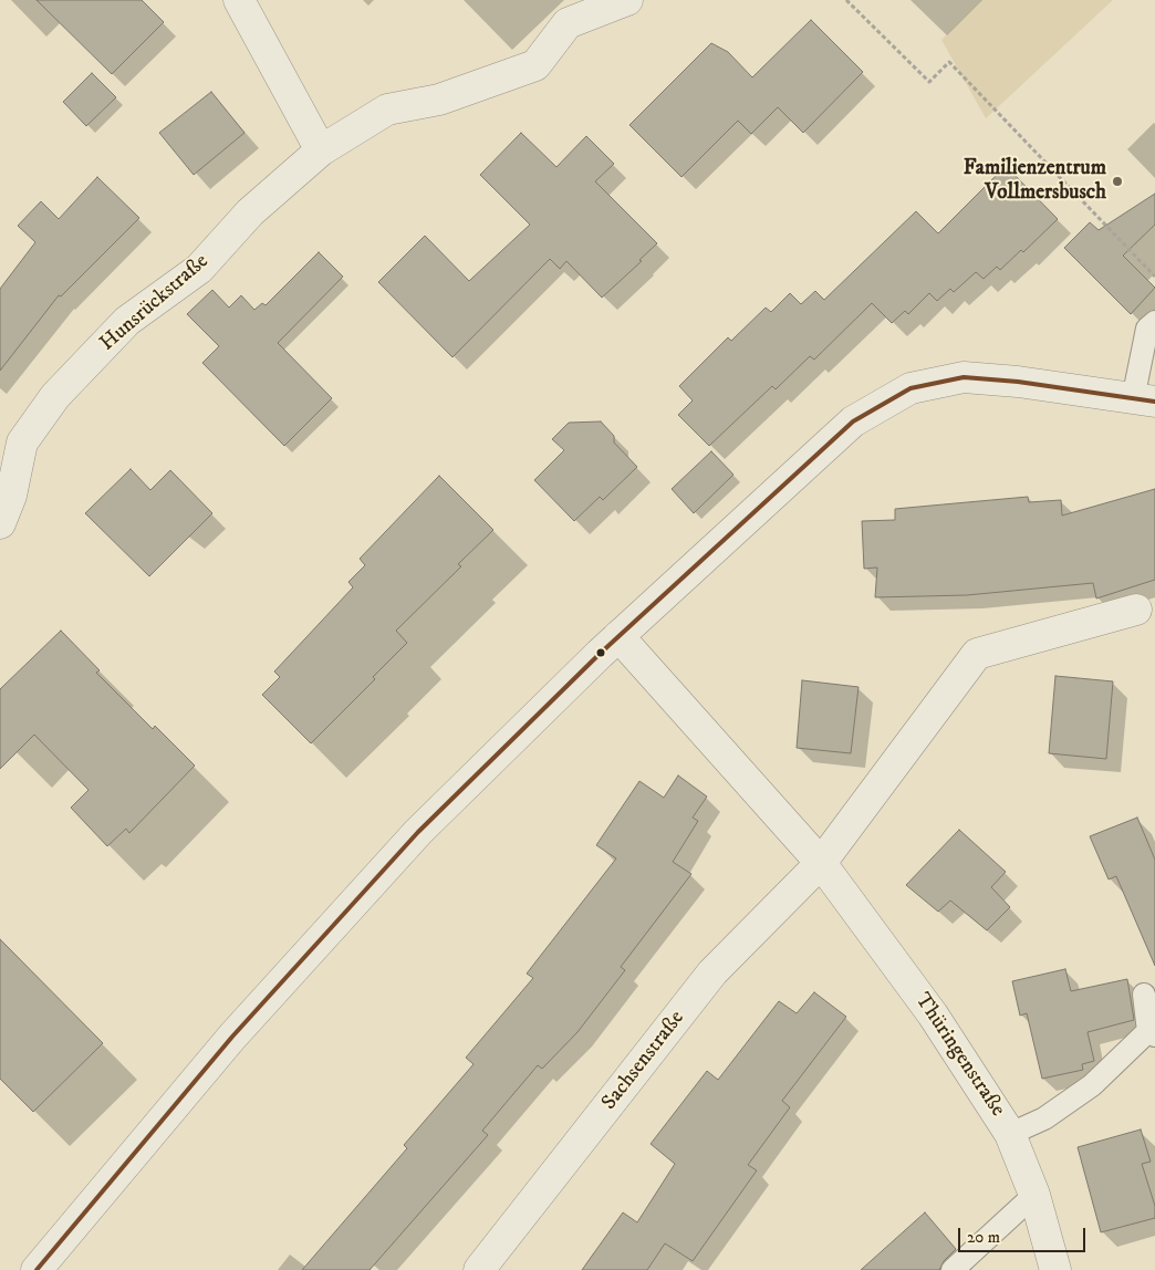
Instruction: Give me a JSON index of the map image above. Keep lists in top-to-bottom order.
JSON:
{
  "streets": {
    "street": ["Hunsrückstraße", "Thüringenstraße", "Sachsenstraße"]
  },
  "crossings": [
    ["Thüringenstraße", "Sachsenstraße"]
  ],
  "places": ["Familienzentrum Vollmersbusch"],
  "scale_bar": "20 m"
}
